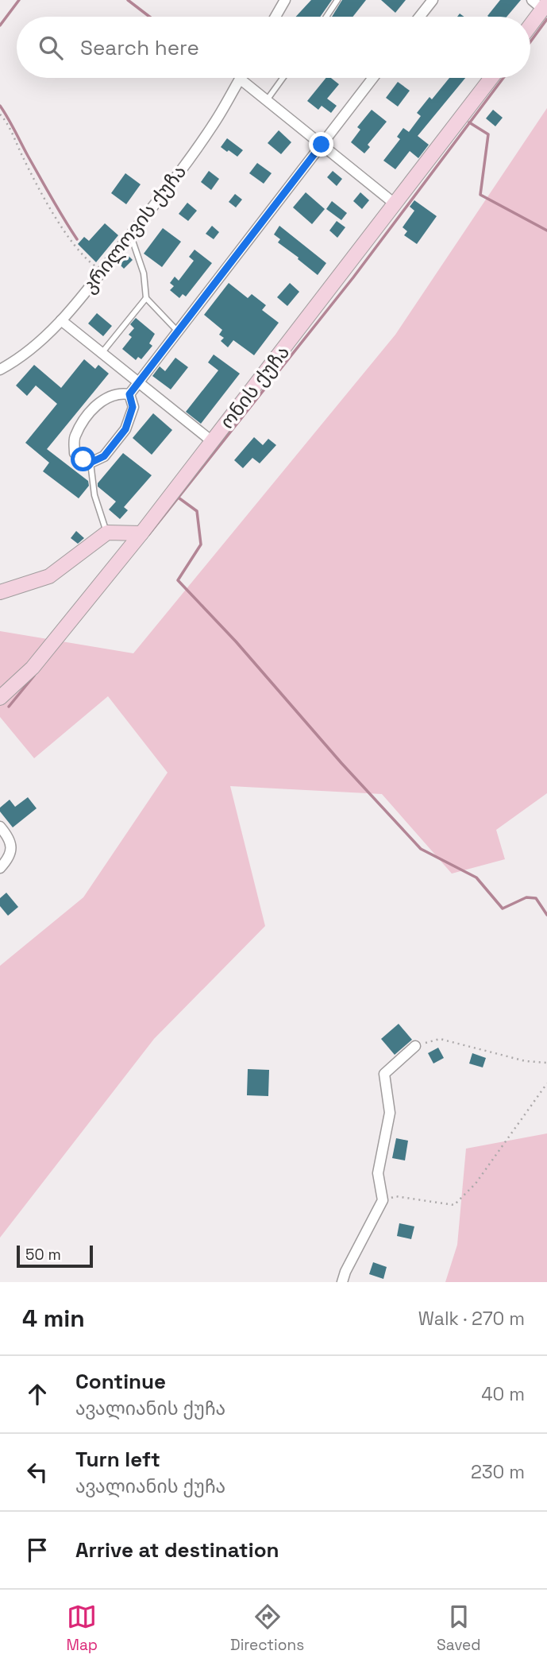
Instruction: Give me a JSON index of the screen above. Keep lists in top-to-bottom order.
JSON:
{
  "streets": {
    "main road": ["ონის ქუჩა"],
    "street": ["კრილოვის ქუჩა"]
  },
  "scale_bar": "50 m",
  "page": {
    "search": "Search here",
    "scale": "50 m",
    "heading": ["4 min", "Walk · 270 m"],
    "list": [
      ["Continue", "ავალიანის ქუჩა", "40 m"],
      ["Turn left", "ავალიანის ქუჩა", "230 m"],
      "Arrive at destination"
    ],
    "nav": ["Map", "Directions", "Saved"]
  }
}
